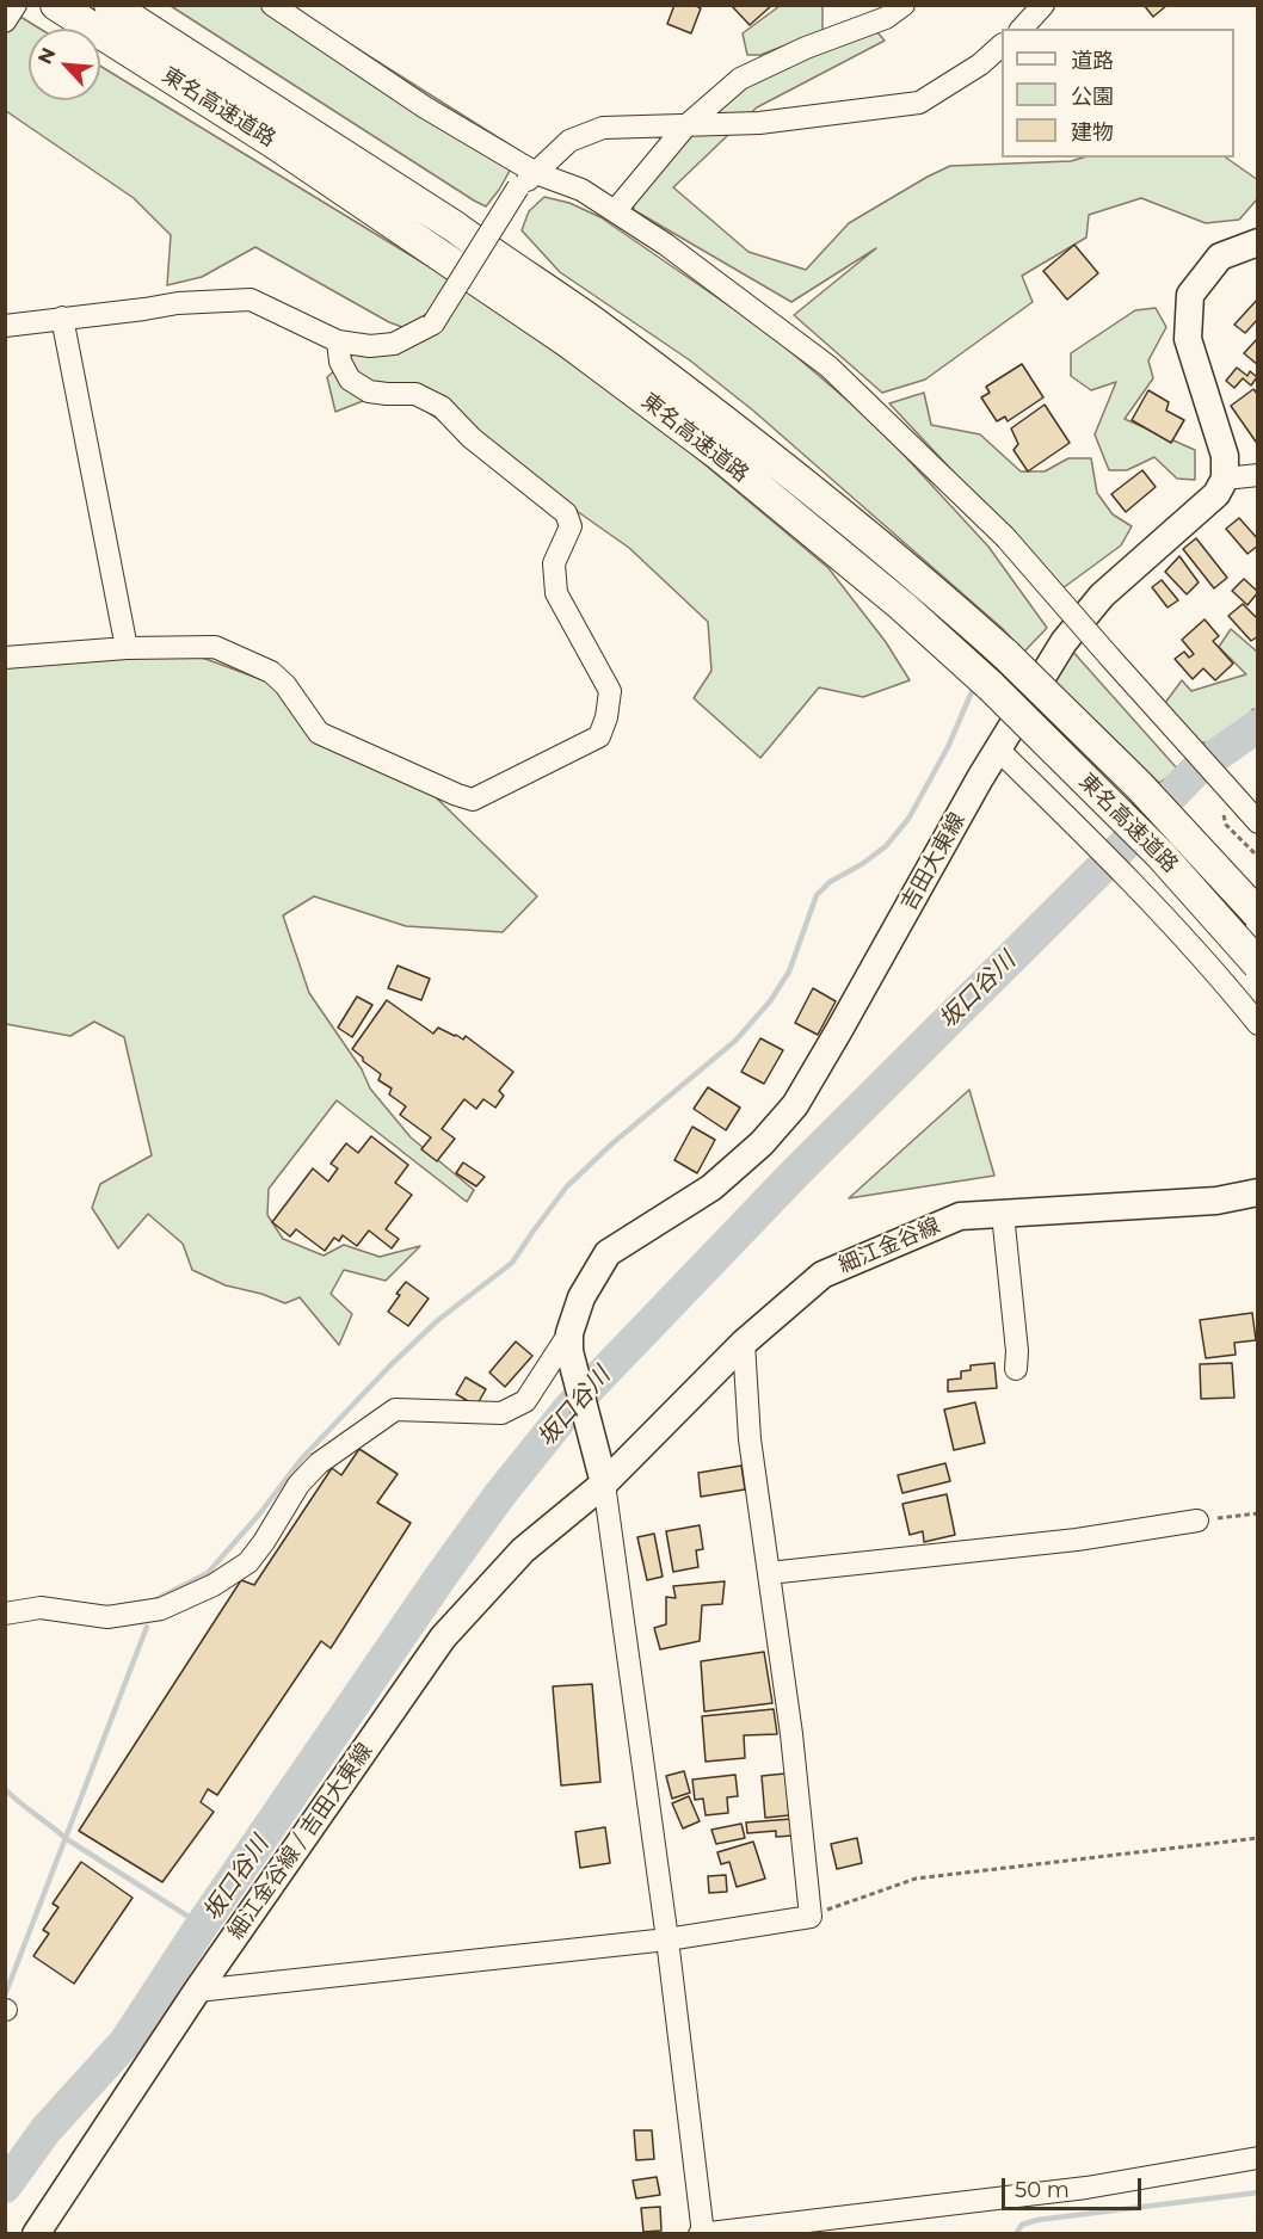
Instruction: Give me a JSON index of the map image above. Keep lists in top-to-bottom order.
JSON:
{
  "streets": {
    "highway": ["東名高速道路"],
    "main road": ["吉田大東線", "細江金谷線", "細江金谷線 / 吉田大東線"]
  },
  "crossings": [
    ["細江金谷線", "細江金谷線 / 吉田大東線"]
  ],
  "water": ["坂口谷川"],
  "legend": ["道路", "公園", "建物"],
  "scale_bar": "50 m",
  "north": "top left"
}
